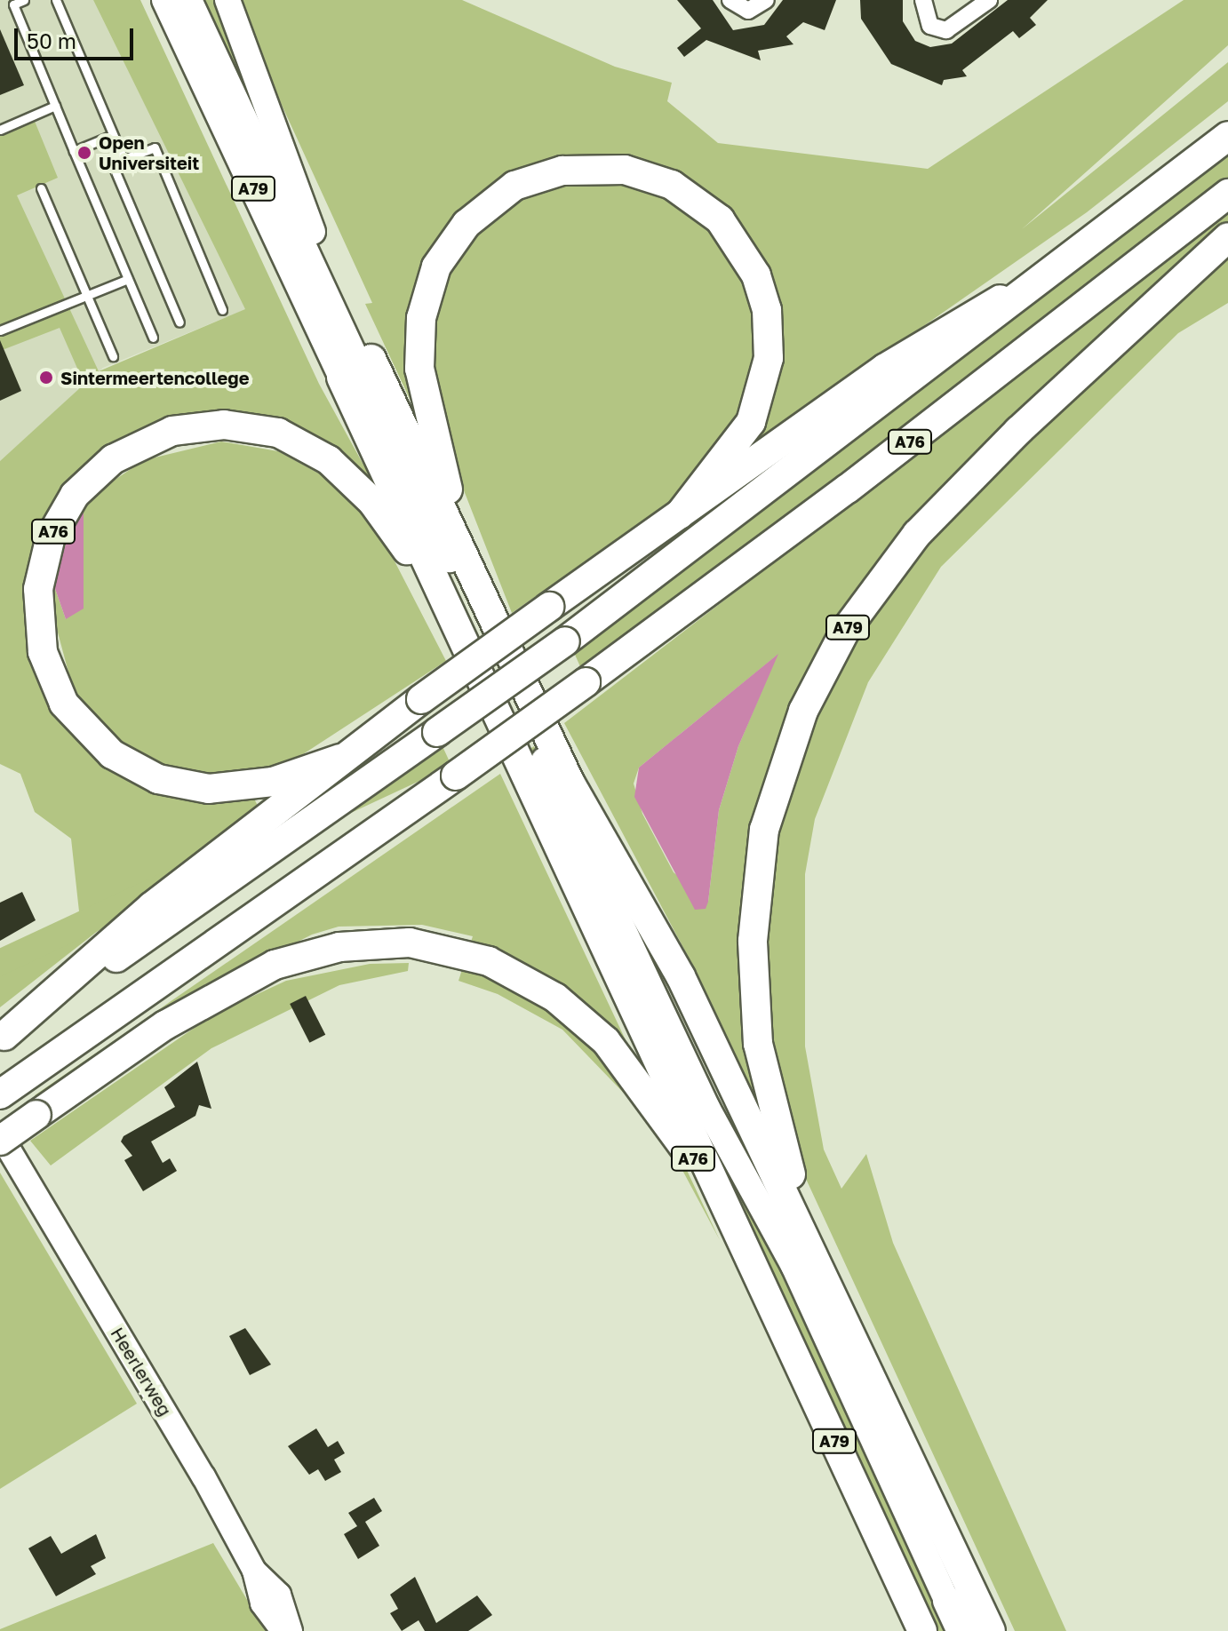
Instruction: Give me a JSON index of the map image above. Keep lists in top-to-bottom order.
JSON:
{
  "streets": {
    "highway": ["A79", "A76"],
    "street": ["Heerlerweg"]
  },
  "crossings": [
    ["A79", "A76"]
  ],
  "places": ["Open Universiteit", "Sintermeertencollege"],
  "scale_bar": "50 m"
}
